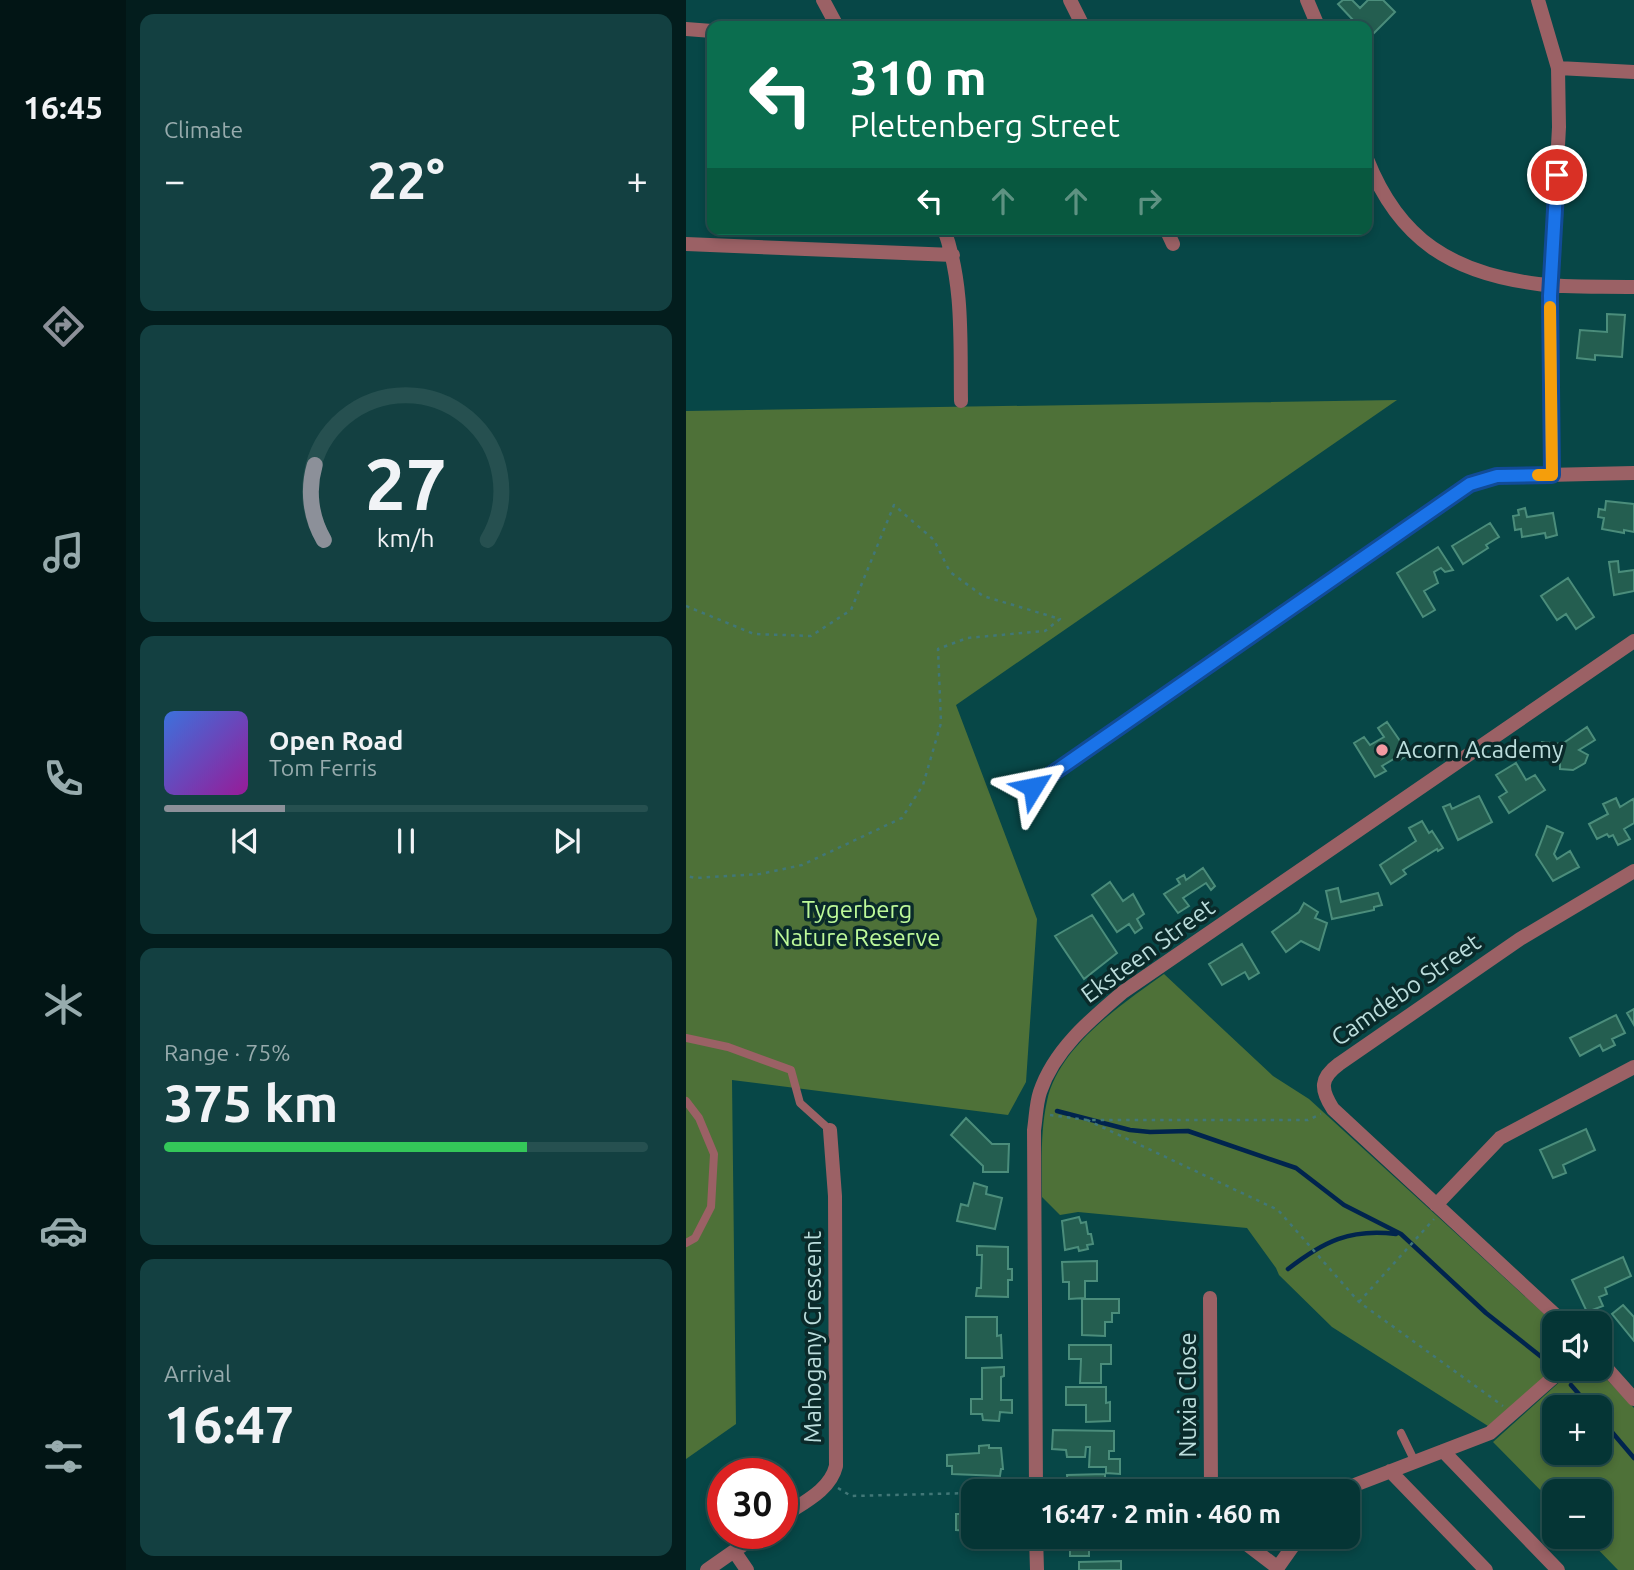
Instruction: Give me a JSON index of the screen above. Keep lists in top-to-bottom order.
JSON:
{
  "streets": {
    "street": [
      "Eksteen Street",
      "Camdebo Street",
      "Mahogany Crescent",
      "Nuxia Close"
    ]
  },
  "parks": ["Tygerberg Nature Reserve"],
  "places": ["Acorn Academy"],
  "page": {
    "tabs": "16:45",
    "tile": [
      "Climate",
      ["Range · 75%", "375 km"],
      ["Arrival", "16:47"]
    ],
    "turn": ["310 m", "Plettenberg Street"],
    "heat": ["−", "22°", "+"],
    "song": ["Open Road", "Tom Ferris"],
    "map_buttons": ["+", "−"],
    "limit": "30",
    "trip": "16:47 · 2 min · 460 m",
    "gauge": ["27", "km/h"]
  }
}
